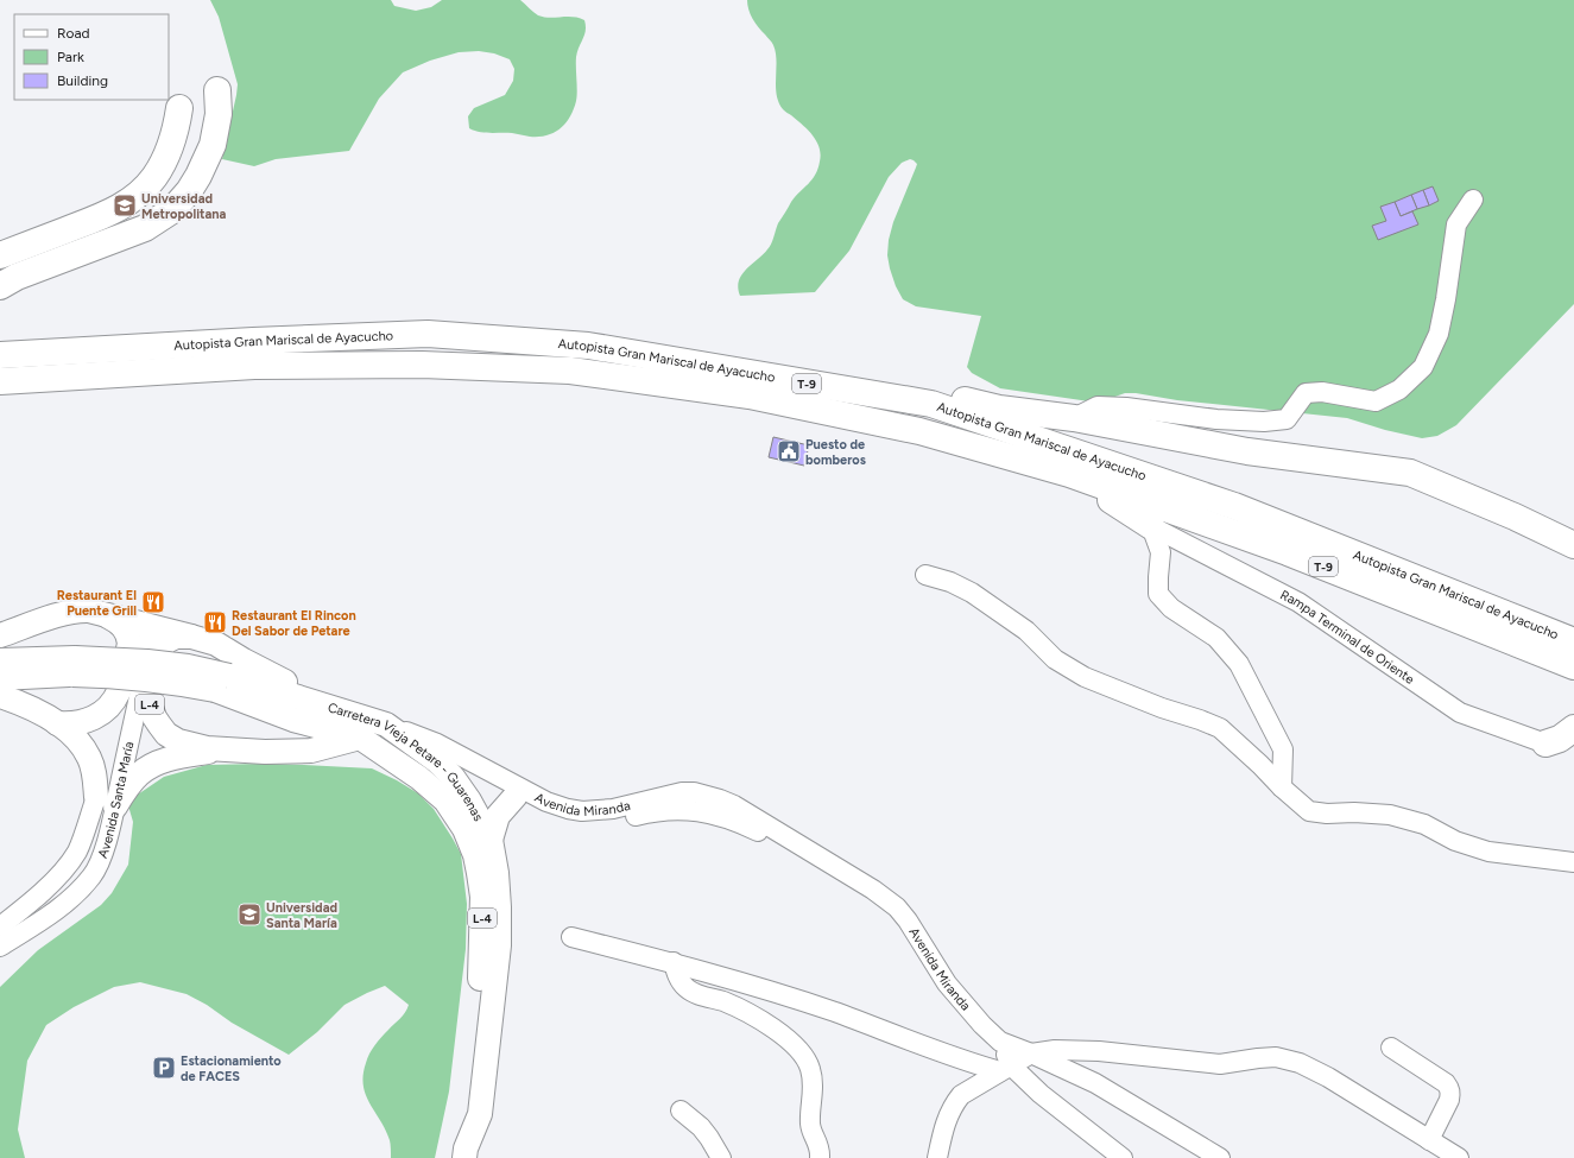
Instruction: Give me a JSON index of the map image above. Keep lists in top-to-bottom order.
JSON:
{
  "streets": {
    "highway": ["Autopista Gran Mariscal de Ayacucho", "T-9"],
    "main road": ["L-4", "Carretera Vieja Petare - Guarenas"],
    "street": ["Rampa Terminal de Oriente", "Avenida Miranda", "Avenida Santa María"]
  },
  "crossings": [
    ["L-4", "Carretera Vieja Petare - Guarenas"],
    ["L-4", "Avenida Santa María"],
    ["Carretera Vieja Petare - Guarenas", "Avenida Miranda"]
  ],
  "places": {
    "school or university": ["Universidad Metropolitana", "Universidad Santa María"],
    "public building": ["Puesto de bomberos"],
    "restaurant": ["Restaurant El Puente Grill", "Restaurant El Rincon Del Sabor de Petare"],
    "parking": ["Estacionamiento de FACES"]
  },
  "legend": ["Road", "Park", "Building"]
}
